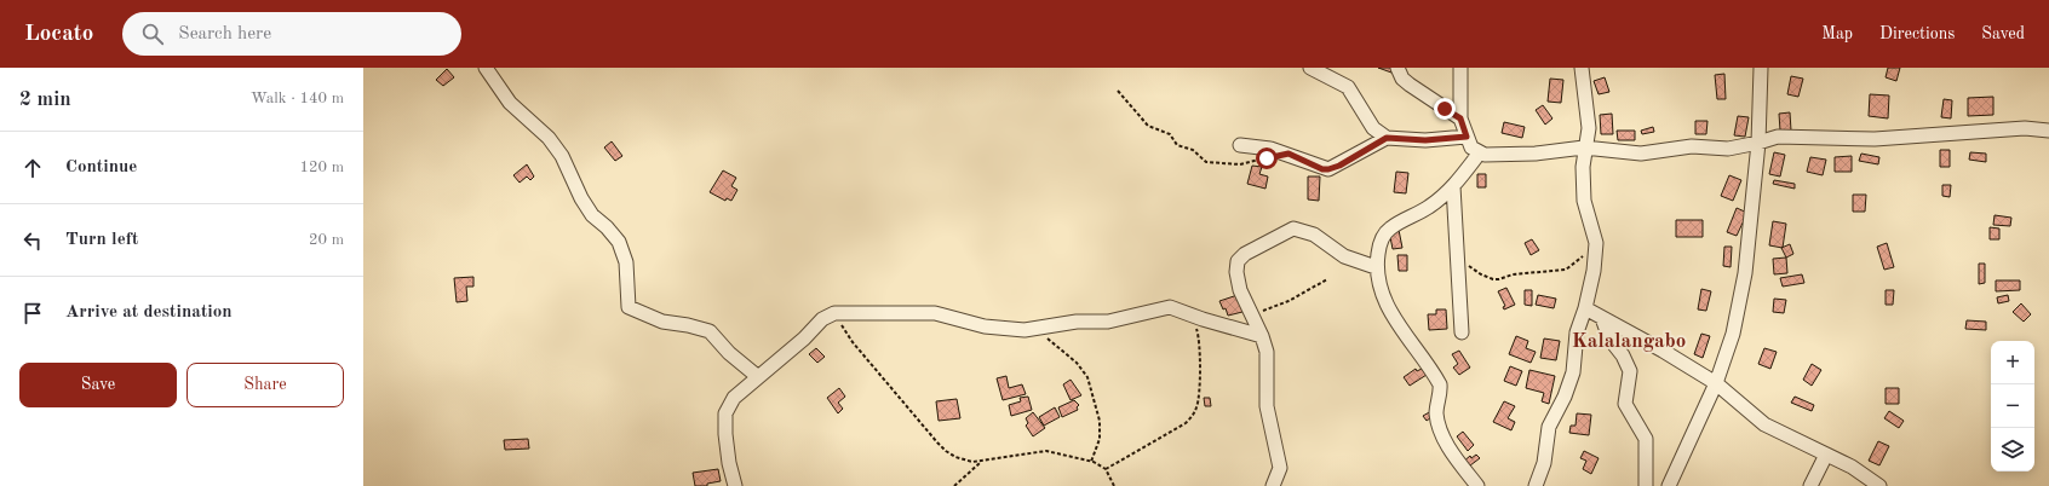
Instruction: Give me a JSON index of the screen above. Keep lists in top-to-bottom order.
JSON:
{
  "districts": ["Kalalangabo"],
  "page": {
    "header": "Locato",
    "search": "Search here",
    "nav": ["Map", "Directions", "Saved"],
    "heading": ["2 min", "Walk · 140 m"],
    "list": [
      ["Continue", "120 m"],
      ["Turn left", "20 m"],
      "Arrive at destination"
    ],
    "map_buttons": ["+", "−"],
    "buttons": ["Save", "Share"]
  }
}
